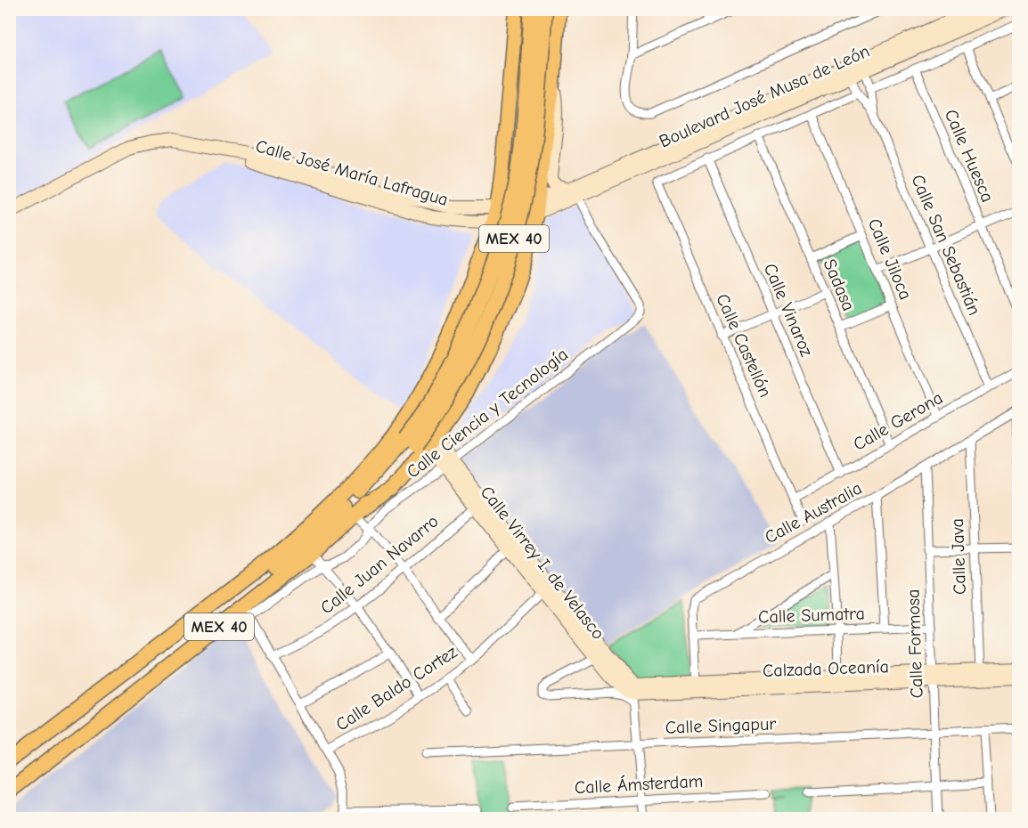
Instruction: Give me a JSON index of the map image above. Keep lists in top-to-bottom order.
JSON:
{
  "streets": {
    "highway": ["MEX 40"],
    "main road": [
      "Boulevard José Musa de León",
      "Calle José María Lafragua",
      "Calle Virrey I. de Velasco",
      "Calzada Oceanía"
    ],
    "street": [
      "Calle Huesca",
      "Calle San Sebastián",
      "Calle Jiloca",
      "Sadasa",
      "Calle Vinaroz",
      "Calle Castellón",
      "Calle Ciencia y Tecnología",
      "Calle Gerona",
      "Calle Australia",
      "Calle Java",
      "Calle Juan Navarro",
      "Calle Sumatra",
      "Calle Formosa",
      "Calle Baldo Cortez",
      "Calle Singapur",
      "Calle Ámsterdam"
    ]
  },
  "crossings": [
    ["Boulevard José Musa de León", "Calle José María Lafragua"],
    ["Boulevard José Musa de León", "Calle San Sebastián"],
    ["Boulevard José Musa de León", "Calle Ciencia y Tecnología"],
    ["MEX 40", "Calle Ciencia y Tecnología"],
    ["MEX 40", "Calle Virrey I. de Velasco"],
    ["Calle San Sebastián", "Calle Gerona"],
    ["Calle Jiloca", "Calle Gerona"],
    ["Sadasa", "Calle Gerona"],
    ["Calle Vinaroz", "Calle Castellón"],
    ["Calle Vinaroz", "Calle Gerona"],
    ["Calle Castellón", "Calle Gerona"],
    ["Calle Ciencia y Tecnología", "Calle Virrey I. de Velasco"],
    ["Calle Australia", "Calle Java"],
    ["Calle Australia", "Calle Sumatra"],
    ["Calle Australia", "Calle Formosa"],
    ["Calle Australia", "Calzada Oceanía"],
    ["Calle Java", "Calzada Oceanía"],
    ["Calle Virrey I. de Velasco", "Calle Juan Navarro"],
    ["Calle Virrey I. de Velasco", "Calzada Oceanía"],
    ["Calle Virrey I. de Velasco", "Calle Baldo Cortez"],
    ["Calle Sumatra", "Calle Formosa"],
    ["Calle Formosa", "Calzada Oceanía"],
    ["Calle Formosa", "Calle Singapur"]
  ]
}
